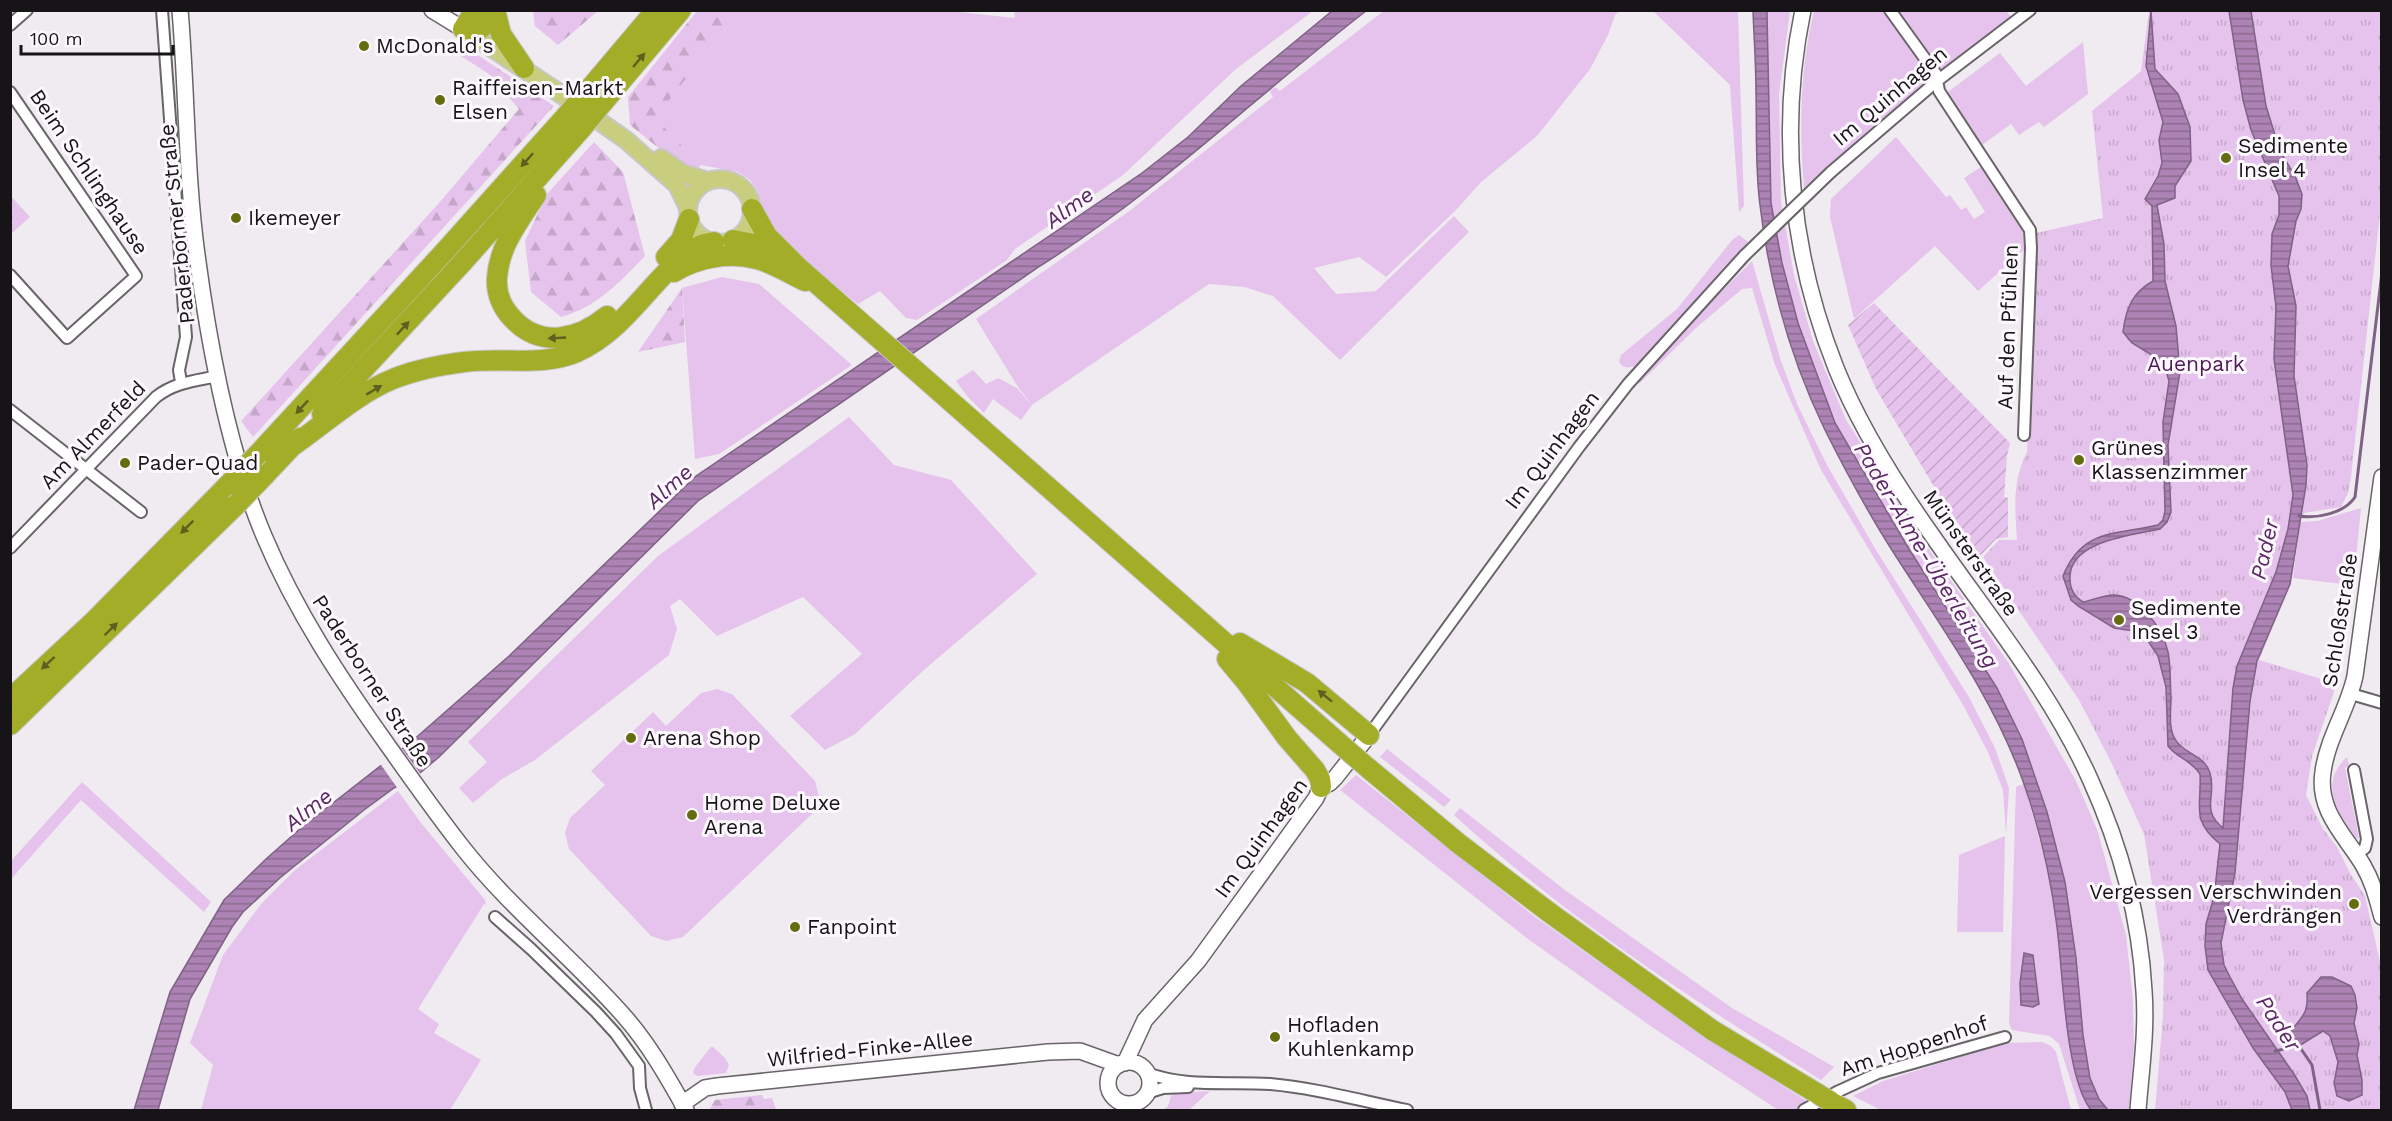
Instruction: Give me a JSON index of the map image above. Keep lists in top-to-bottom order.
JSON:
{
  "streets": {
    "street": [
      "Im Quinhagen",
      "Beim Schlinghause",
      "Paderborner Straße",
      "Auf den Pfühlen",
      "Am Almerfeld",
      "Münsterstraße",
      "Schloßstraße",
      "Am Hoppenhof",
      "Wilfried-Finke-Allee"
    ]
  },
  "crossings": [
    ["Im Quinhagen", "Auf den Pfühlen"],
    ["Im Quinhagen", "Wilfried-Finke-Allee"],
    ["Paderborner Straße", "Am Almerfeld"],
    ["Paderborner Straße", "Wilfried-Finke-Allee"]
  ],
  "water": ["Alme", "Pader", "Pader-Alme-Überleitung"],
  "parks": ["Auenpark"],
  "places": [
    "McDonald's",
    "Raiffeisen-Markt Elsen",
    "Sedimente Insel 4",
    "Ikemeyer",
    "Grünes Klassenzimmer",
    "Pader-Quad",
    "Sedimente Insel 3",
    "Arena Shop",
    "Home Deluxe Arena",
    "Vergessen Verschwinden Verdrängen",
    "Fanpoint",
    "Hofladen Kuhlenkamp"
  ],
  "scale_bar": "100 m"
}
